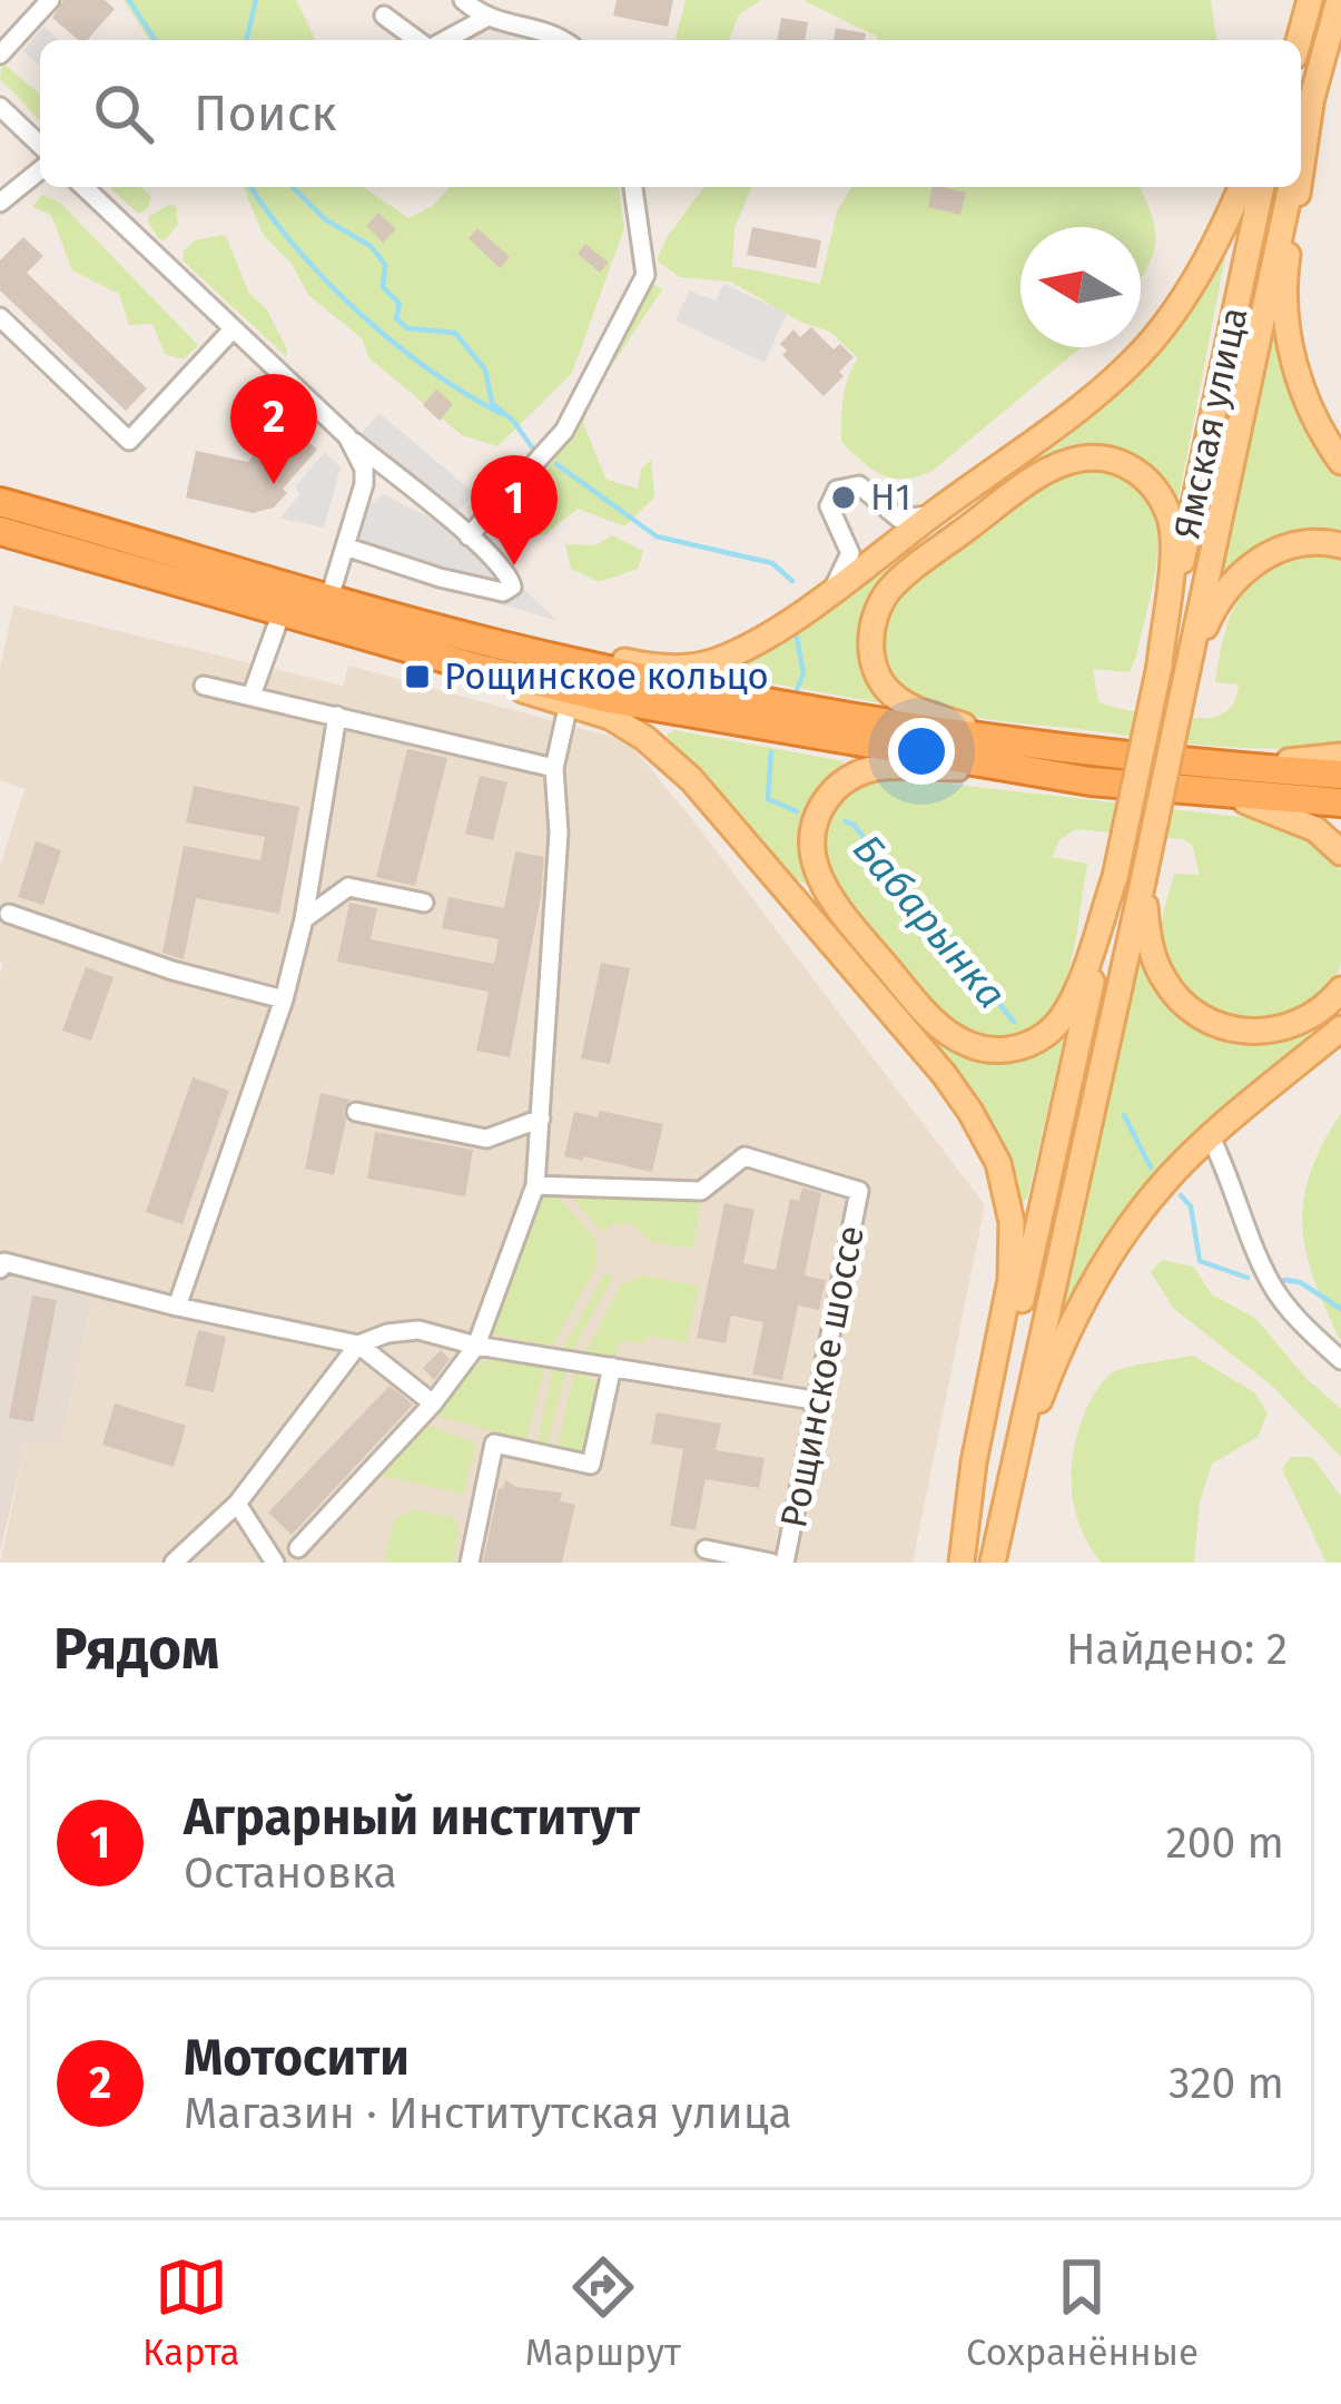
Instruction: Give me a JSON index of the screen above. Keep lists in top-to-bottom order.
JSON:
{
  "streets": {
    "main road": ["Ямская улица"],
    "street": ["Рощинское шоссе"]
  },
  "water": ["Бабарынка"],
  "places": {
    "other": ["Н1"],
    "transit": ["Рощинское кольцо"]
  },
  "north": "left",
  "page": {
    "search": "Поиск",
    "pins": ["2", "1"],
    "heading": ["Рядом", "Найдено: 2"],
    "list": [
      {
        "mark": "1",
        "name": "Аграрный институт",
        "note": "Остановка",
        "value": "200 m"
      },
      {
        "mark": "2",
        "name": "Мотосити",
        "note": "Магазин · Институтская улица",
        "value": "320 m"
      }
    ],
    "nav": ["Карта", "Маршрут", "Сохранённые"]
  }
}
